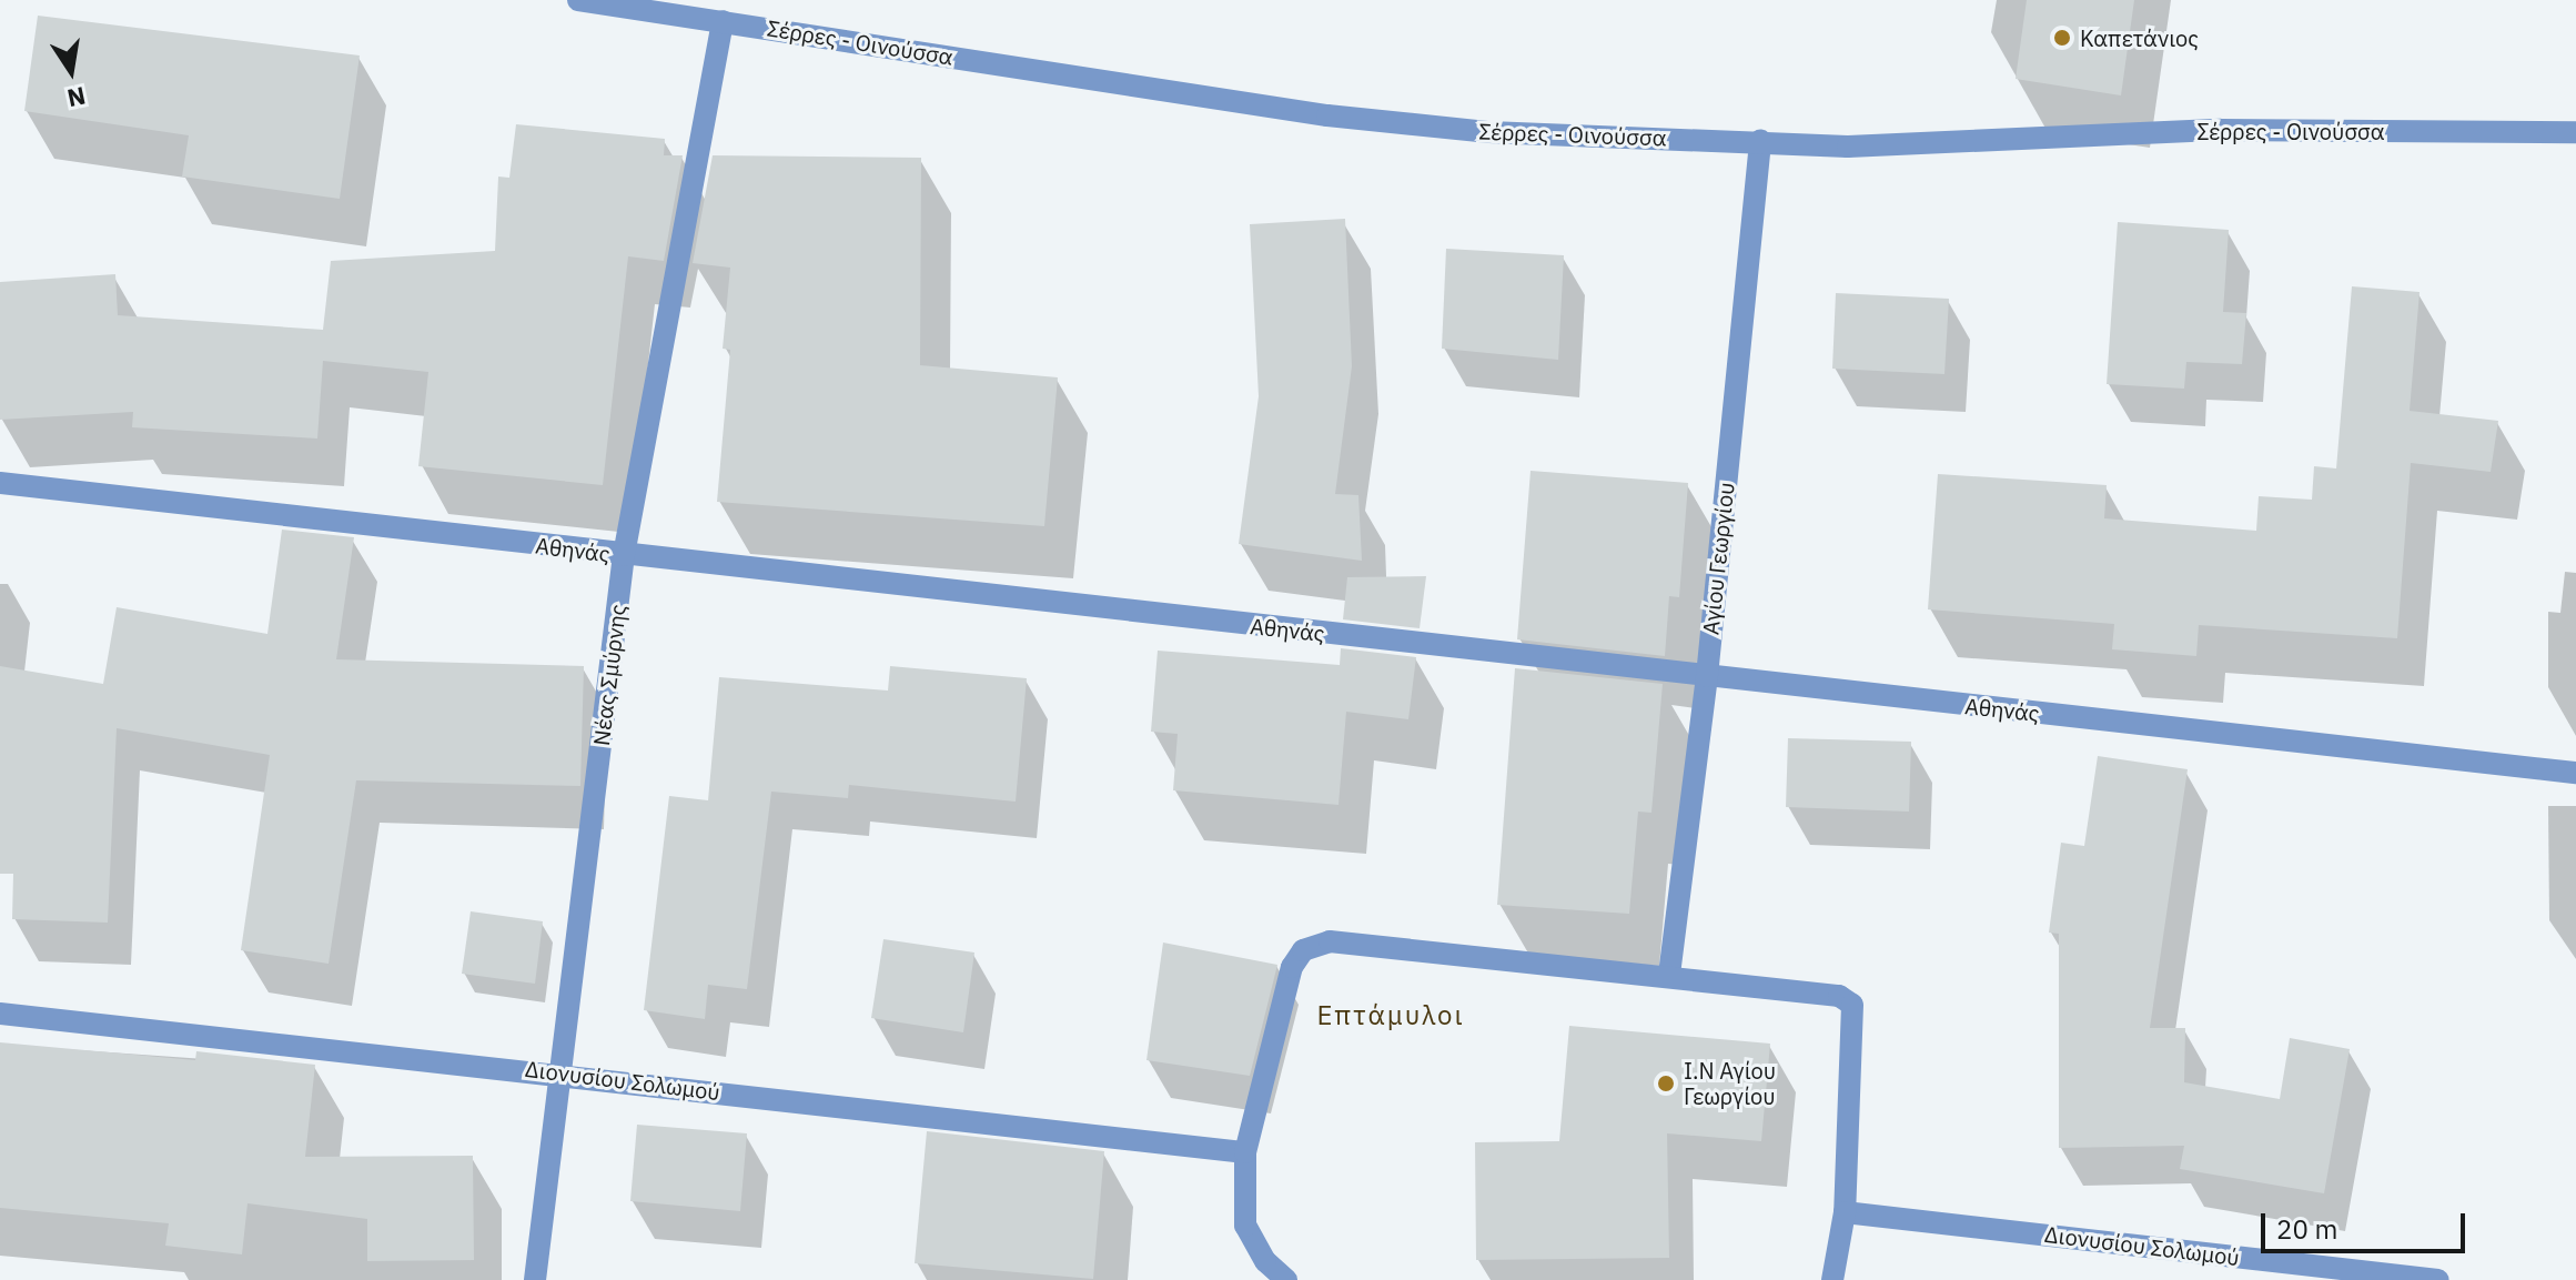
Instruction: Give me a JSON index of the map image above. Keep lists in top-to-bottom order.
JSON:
{
  "streets": {
    "street": [
      "Σέρρες - Οινούσσα",
      "Αθηνάς",
      "Αγίου Γεωργίου",
      "Νέας Σμύρνης",
      "Διονυσίου Σολωμού"
    ]
  },
  "crossings": [
    ["Σέρρες - Οινούσσα", "Αγίου Γεωργίου"],
    ["Σέρρες - Οινούσσα", "Νέας Σμύρνης"],
    ["Αθηνάς", "Αγίου Γεωργίου"],
    ["Αθηνάς", "Νέας Σμύρνης"],
    ["Νέας Σμύρνης", "Διονυσίου Σολωμού"]
  ],
  "districts": ["Επτάμυλοι"],
  "places": ["Καπετάνιος", "Ι.Ν Αγίου Γεωργίου"],
  "scale_bar": "20 m",
  "north": "bottom"
}
